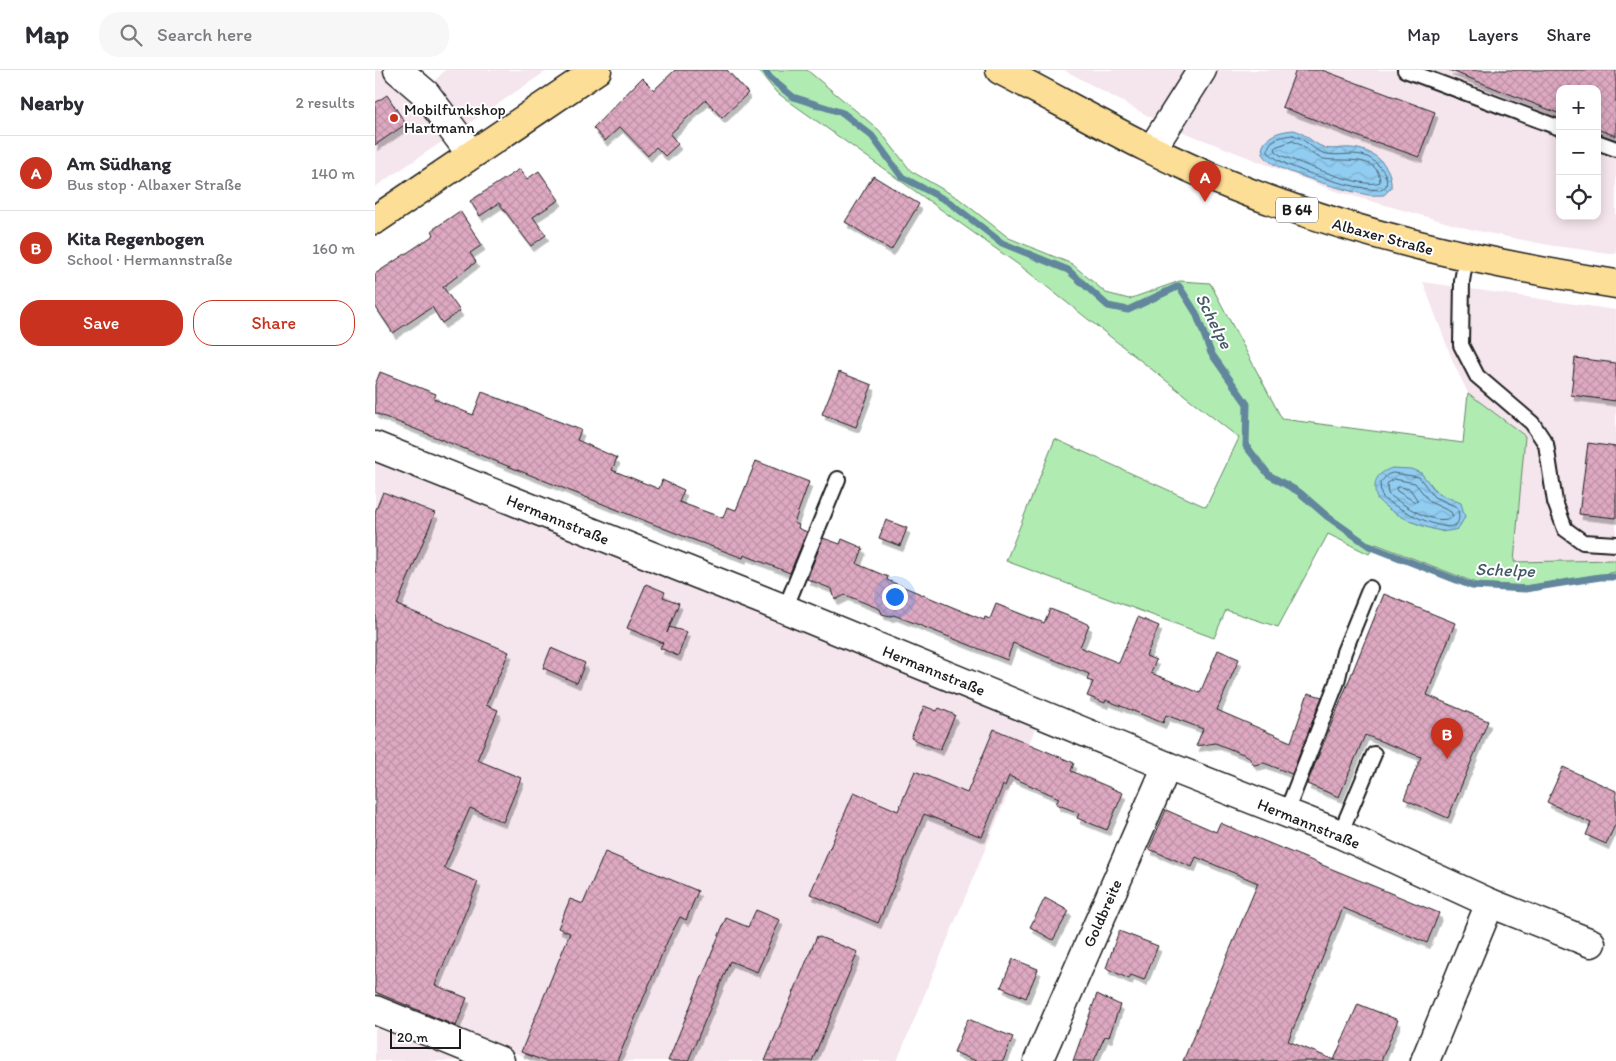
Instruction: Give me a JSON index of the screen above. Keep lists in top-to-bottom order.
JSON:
{
  "streets": {
    "main road": ["B 64", "Albaxer Straße"],
    "street": ["Hermannstraße", "Goldbreite"]
  },
  "crossings": [
    ["Hermannstraße", "Goldbreite"]
  ],
  "water": ["Schelpe"],
  "places": ["Mobilfunkshop Hartmann"],
  "scale_bar": "20 m",
  "page": {
    "header": "Map",
    "search": "Search here",
    "nav": ["Map", "Layers", "Share"],
    "heading": ["Nearby", "2 results"],
    "map_buttons": ["+", "−"],
    "list": [
      {
        "mark": "A",
        "name": "Am Südhang",
        "note": "Bus stop · Albaxer Straße",
        "value": "140 m"
      },
      {
        "mark": "B",
        "name": "Kita Regenbogen",
        "note": "School · Hermannstraße",
        "value": "160 m"
      }
    ],
    "pins": ["A", "B"],
    "buttons": ["Save", "Share"],
    "scale": "20 m"
  }
}
